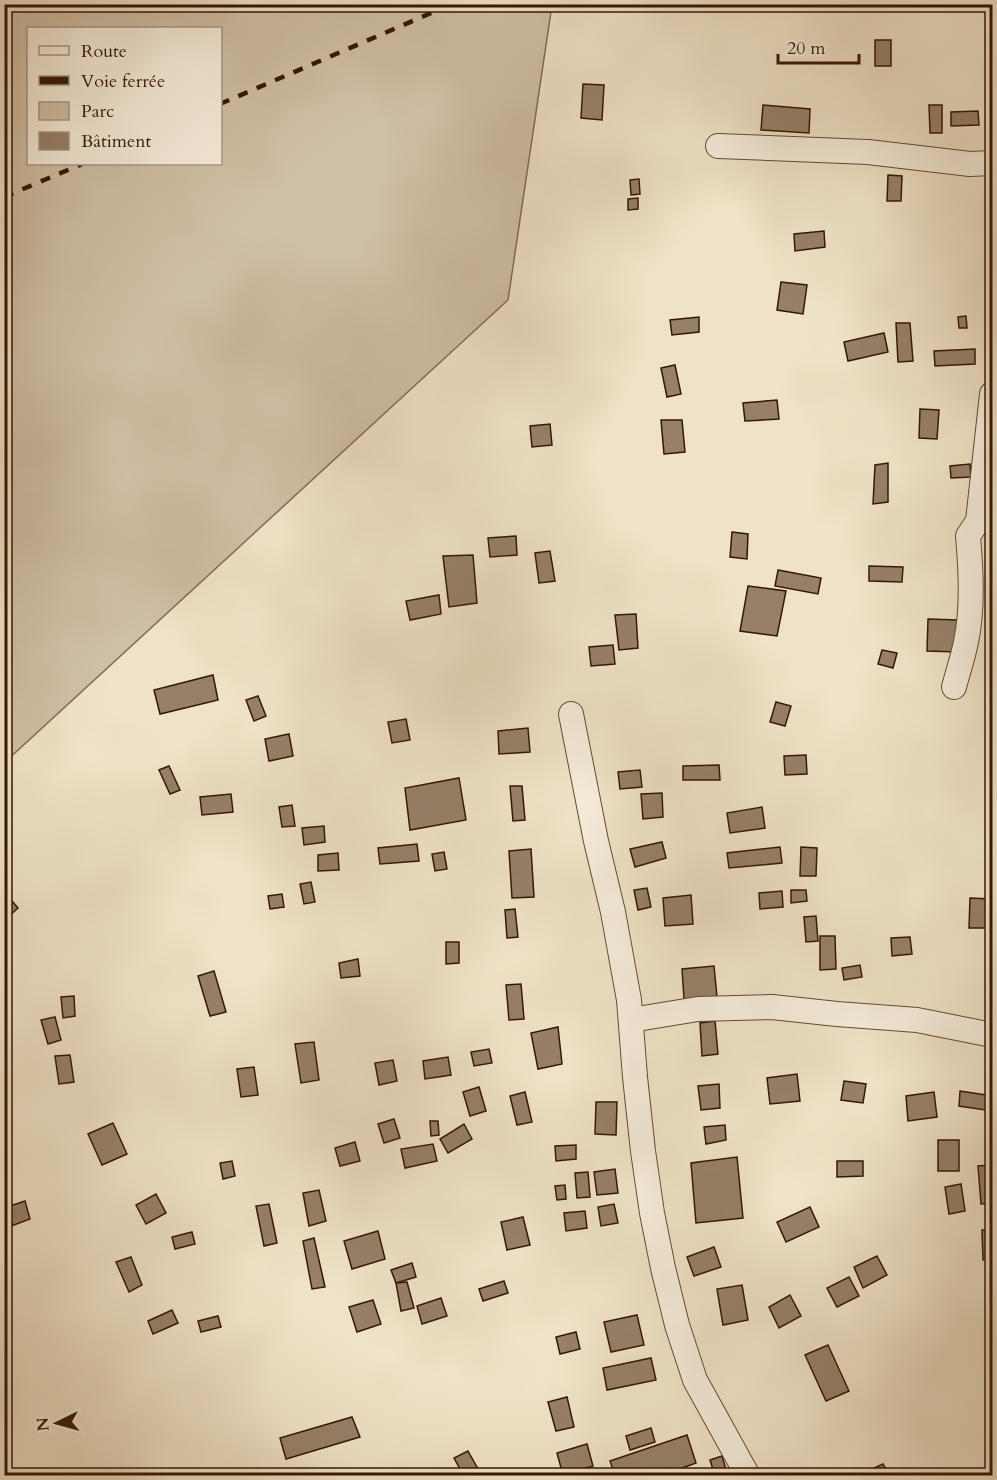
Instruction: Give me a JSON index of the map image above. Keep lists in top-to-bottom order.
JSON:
{
  "legend": [
    "Route",
    "Voie ferrée",
    "Parc",
    "Bâtiment"
  ],
  "scale_bar": "20 m",
  "north": "left"
}
